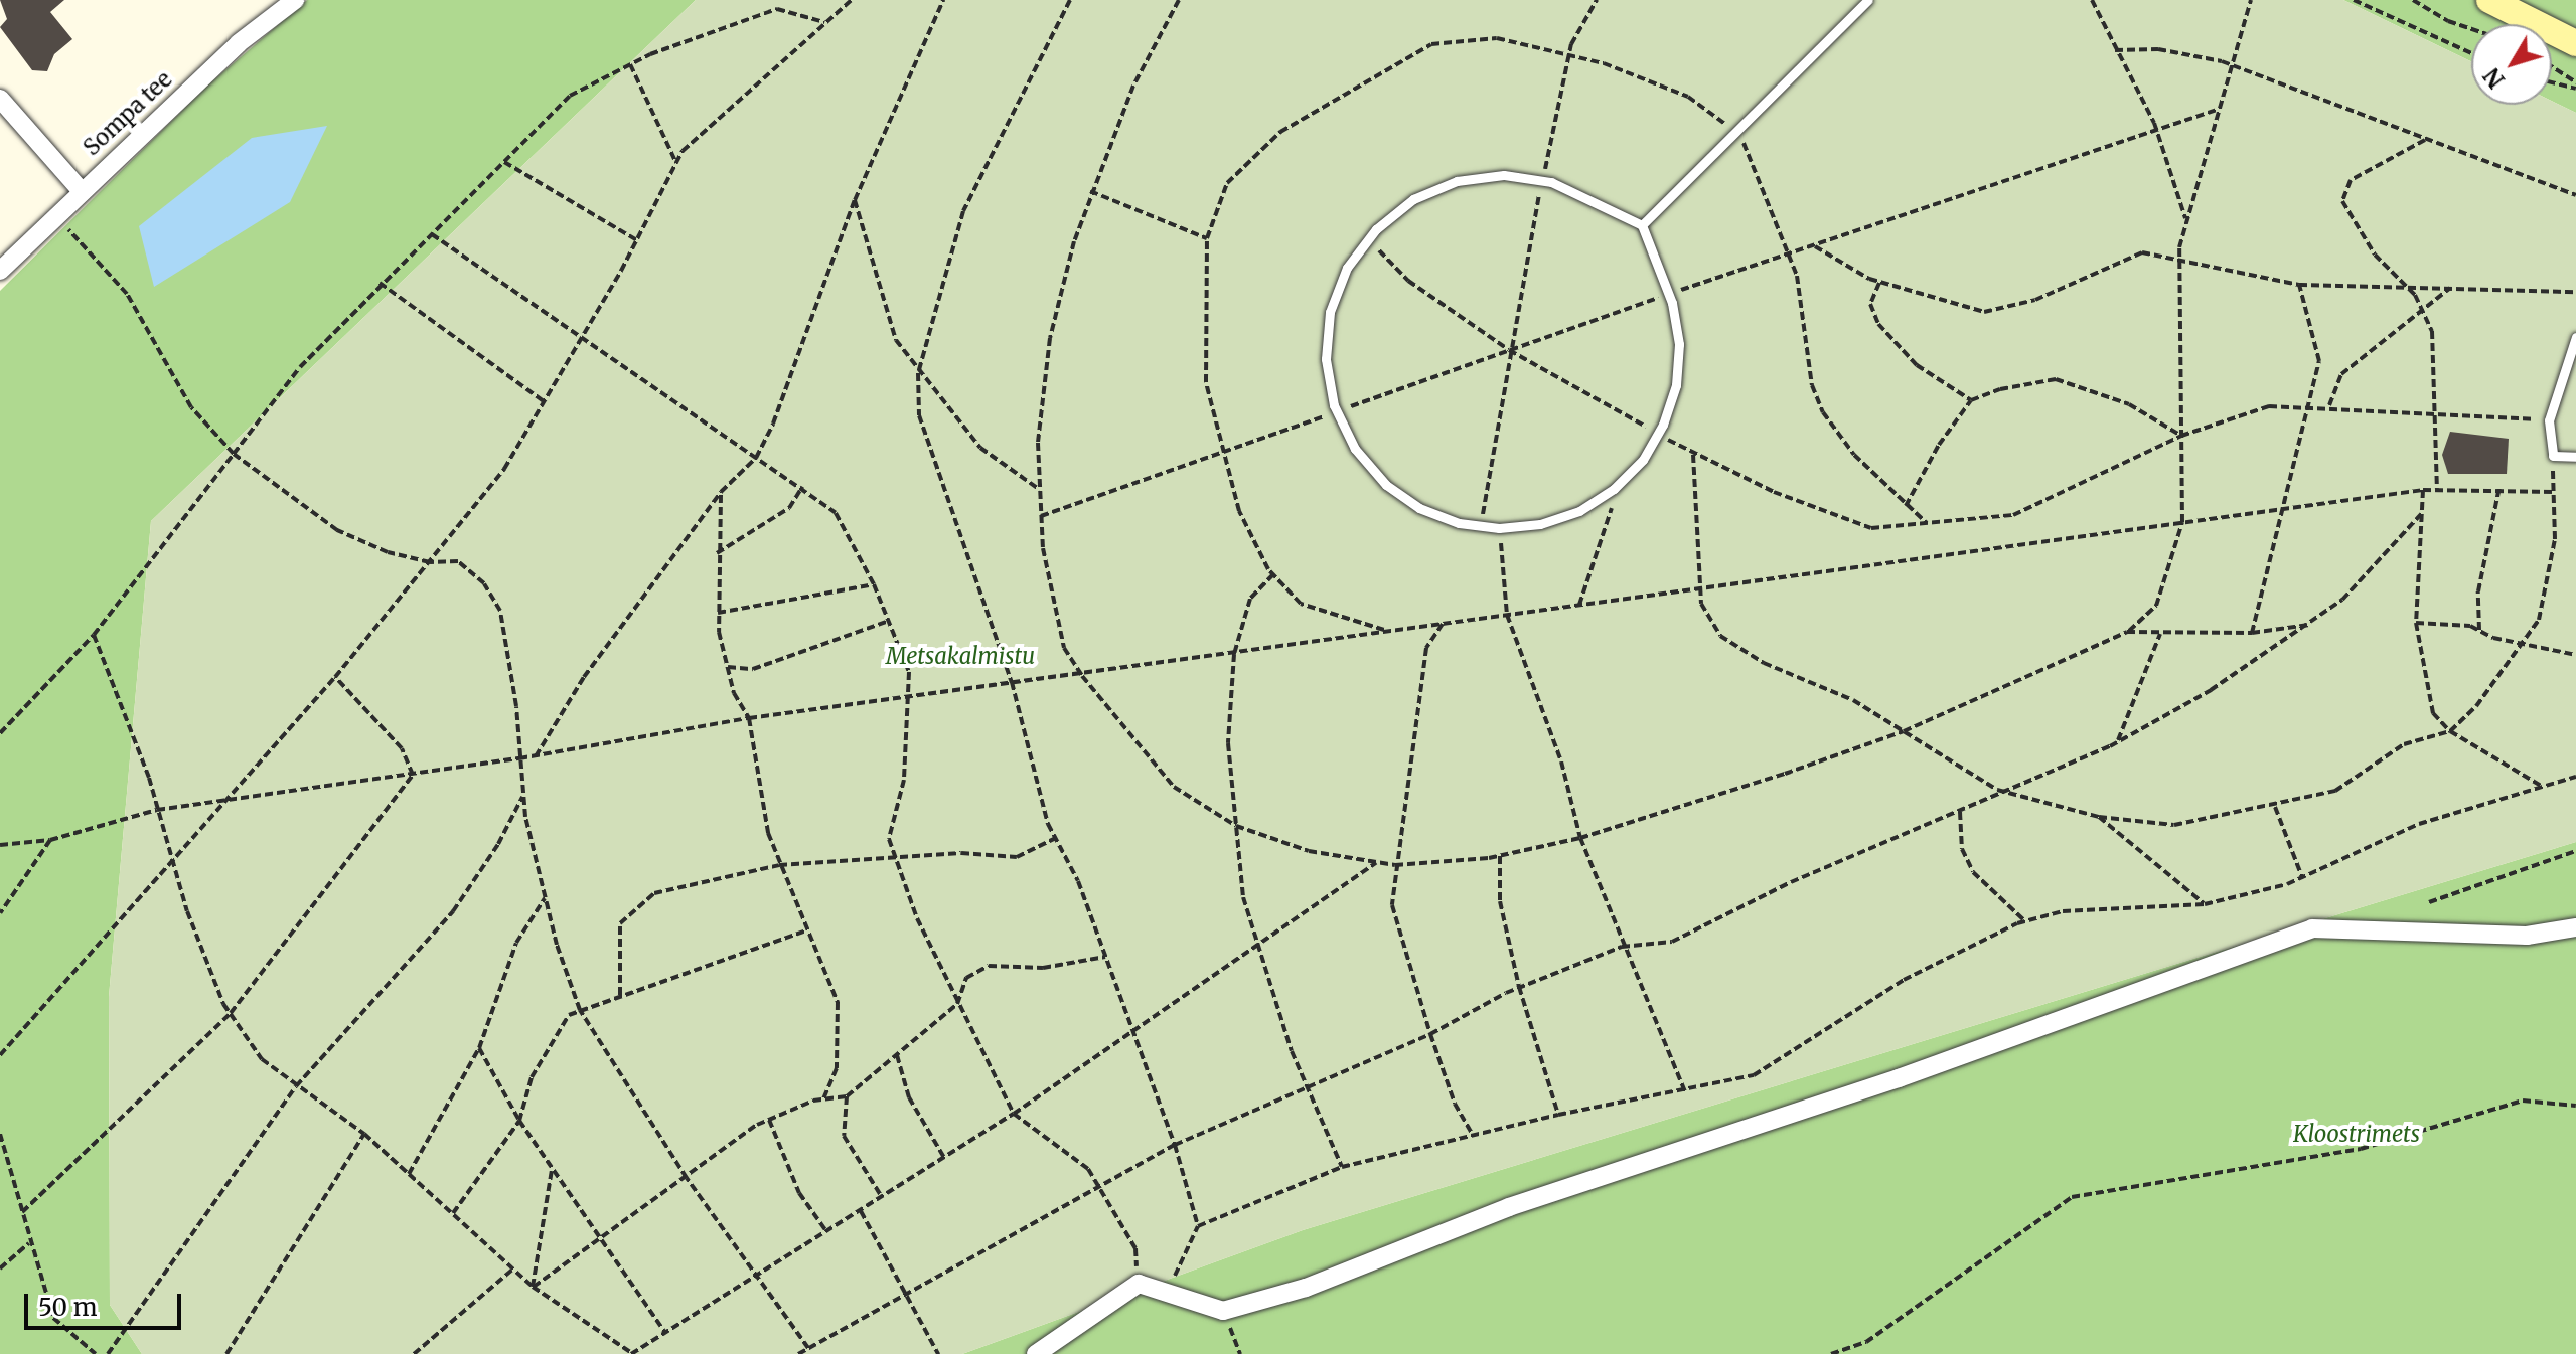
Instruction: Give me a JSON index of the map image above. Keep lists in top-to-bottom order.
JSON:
{
  "streets": {
    "street": ["Sompa tee"]
  },
  "parks": ["Metsakalmistu", "Kloostrimets"],
  "scale_bar": "50 m",
  "north": "bottom left"
}
